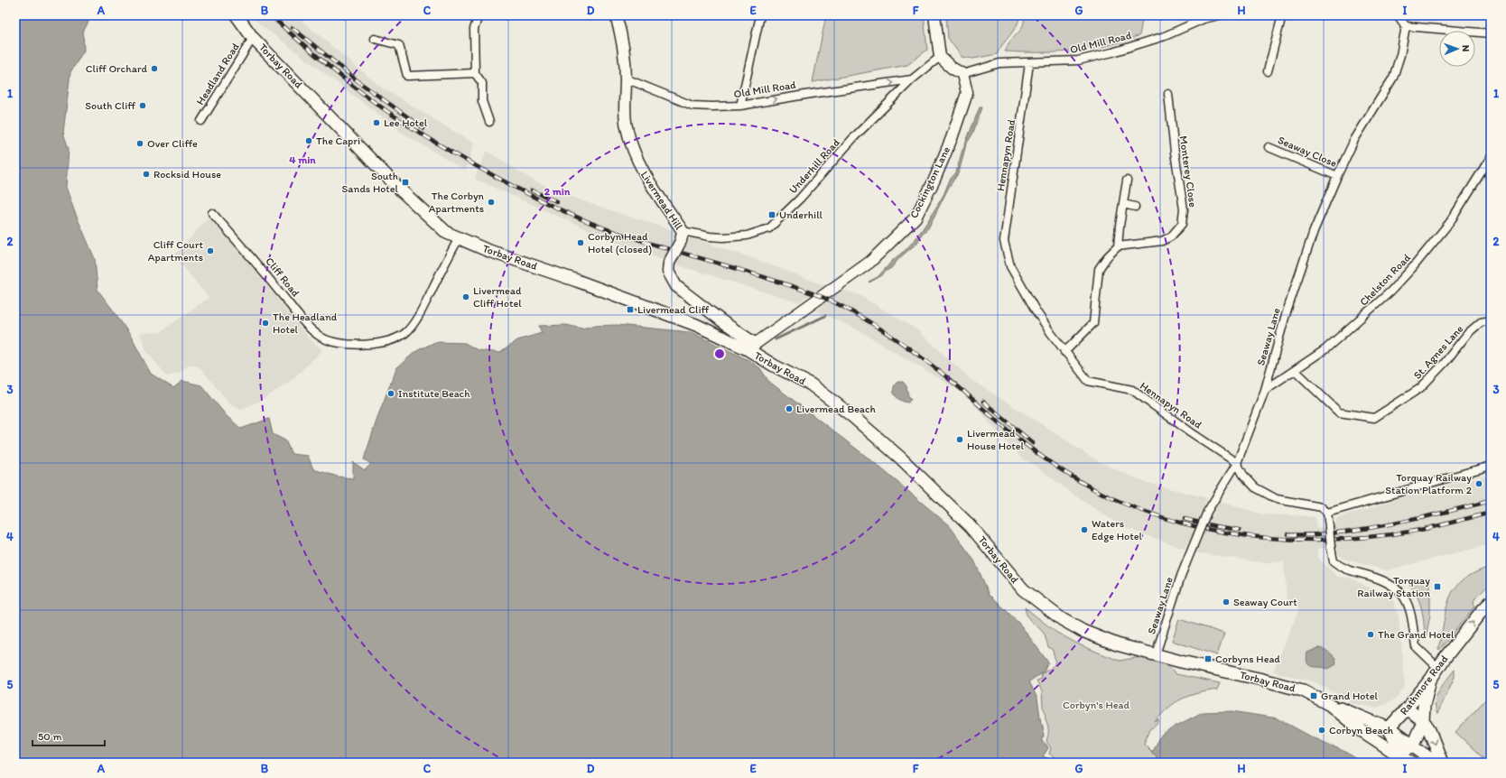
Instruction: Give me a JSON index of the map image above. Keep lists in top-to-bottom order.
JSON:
{
  "streets": {
    "main road": ["Torbay Road", "Rathmore Road"],
    "street": [
      "Old Mill Road",
      "Headland Road",
      "Seaway Close",
      "Hennapyn Road",
      "Underhill Road",
      "Monterey Close",
      "Cockington Lane",
      "Livermead Hill",
      "Cliff Road",
      "Chelston Road",
      "Seaway Lane",
      "St. Agnes Lane"
    ]
  },
  "crossings": [
    ["Old Mill Road", "Hennapyn Road"],
    ["Old Mill Road", "Underhill Road"],
    ["Old Mill Road", "Cockington Lane"],
    ["Old Mill Road", "Livermead Hill"],
    ["Torbay Road", "Headland Road"],
    ["Torbay Road", "Cockington Lane"],
    ["Torbay Road", "Livermead Hill"],
    ["Torbay Road", "Cliff Road"],
    ["Torbay Road", "Seaway Lane"],
    ["Torbay Road", "Rathmore Road"],
    ["Seaway Close", "Seaway Lane"],
    ["Hennapyn Road", "Seaway Lane"],
    ["Underhill Road", "Livermead Hill"],
    ["Cockington Lane", "Livermead Hill"],
    ["Chelston Road", "Seaway Lane"],
    ["Chelston Road", "St. Agnes Lane"]
  ],
  "one_way": ["Rathmore Road"],
  "parks": ["Corbyn's Head"],
  "places": {
    "other": [
      "Cliff Orchard",
      "South Cliff",
      "Lee Hotel",
      "The Capri",
      "Over Cliffe",
      "Rocksid House",
      "The Corbyn Apartments",
      "Corbyn Head Hotel (closed)",
      "Cliff Court Apartments",
      "Livermead Cliff Hotel",
      "The Headland Hotel",
      "Institute Beach",
      "Livermead Beach",
      "Livermead House Hotel",
      "Torquay Railway Station Platform 2",
      "Waters Edge Hotel",
      "Seaway Court",
      "The Grand Hotel",
      "Corbyn Beach"
    ],
    "transit": [
      "South Sands Hotel",
      "Underhill",
      "Livermead Cliff",
      "Torquay Railway Station",
      "Corbyns Head",
      "Grand Hotel"
    ]
  },
  "scale_bar": "50 m",
  "north": "right",
  "grid": {
    "columns": [
      "A",
      "B",
      "C",
      "D",
      "E",
      "F",
      "G",
      "H",
      "I"
    ],
    "rows": [
      "1",
      "2",
      "3",
      "4",
      "5"
    ]
  },
  "rings": ["4 min", "2 min"]
}
